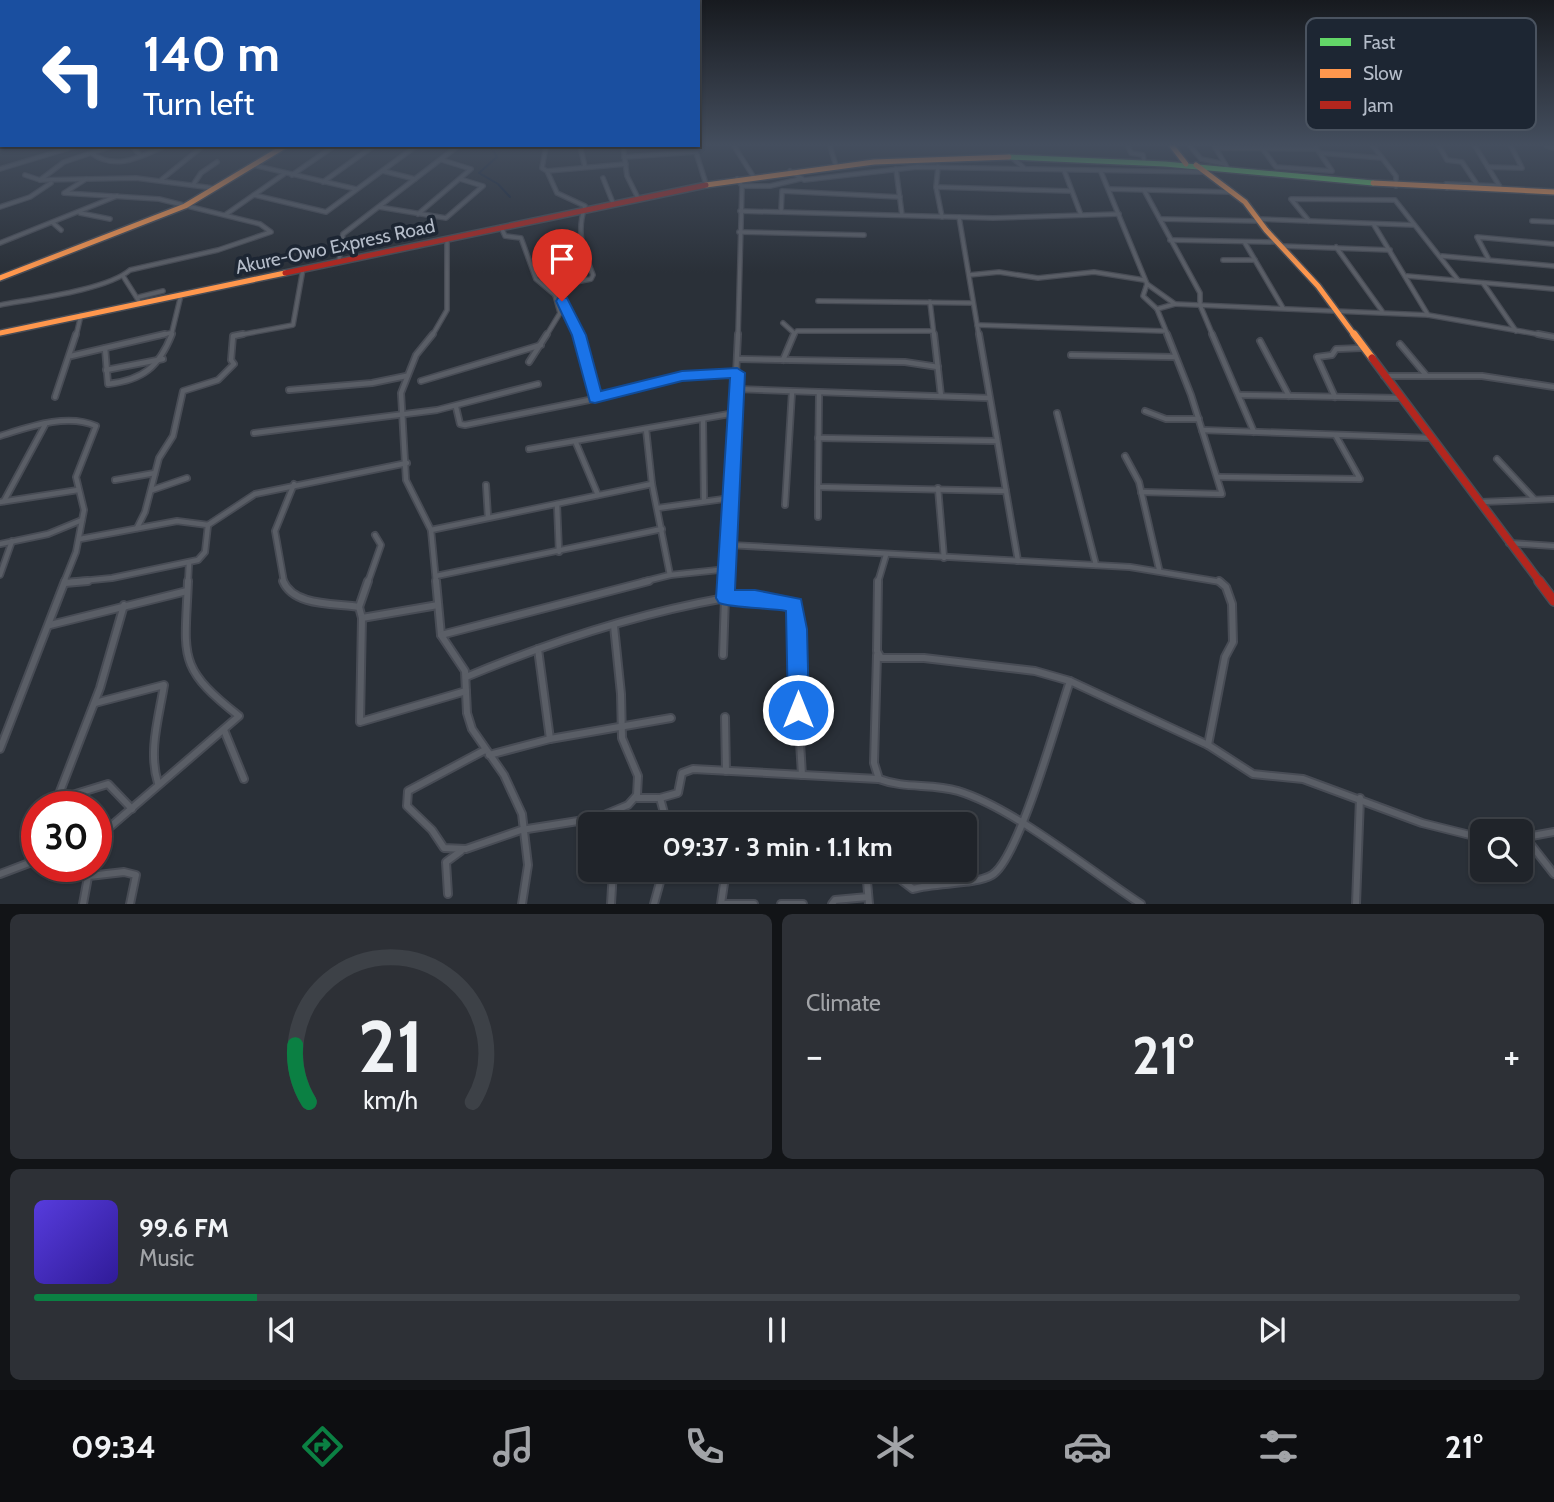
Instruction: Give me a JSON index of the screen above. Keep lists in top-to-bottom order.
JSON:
{
  "streets": {
    "main road": ["Akure-Owo Express Road"]
  },
  "legend": ["Fast", "Slow", "Jam"],
  "page": {
    "turn": ["140 m", "Turn left"],
    "limit": "30",
    "trip": "09:37 · 3 min · 1.1 km",
    "tile": "Climate",
    "heat": ["−", "21°", "+"],
    "song": ["99.6 FM", "Music"],
    "tabs": ["09:34", "21°"],
    "gauge": ["21", "km/h"]
  }
}
